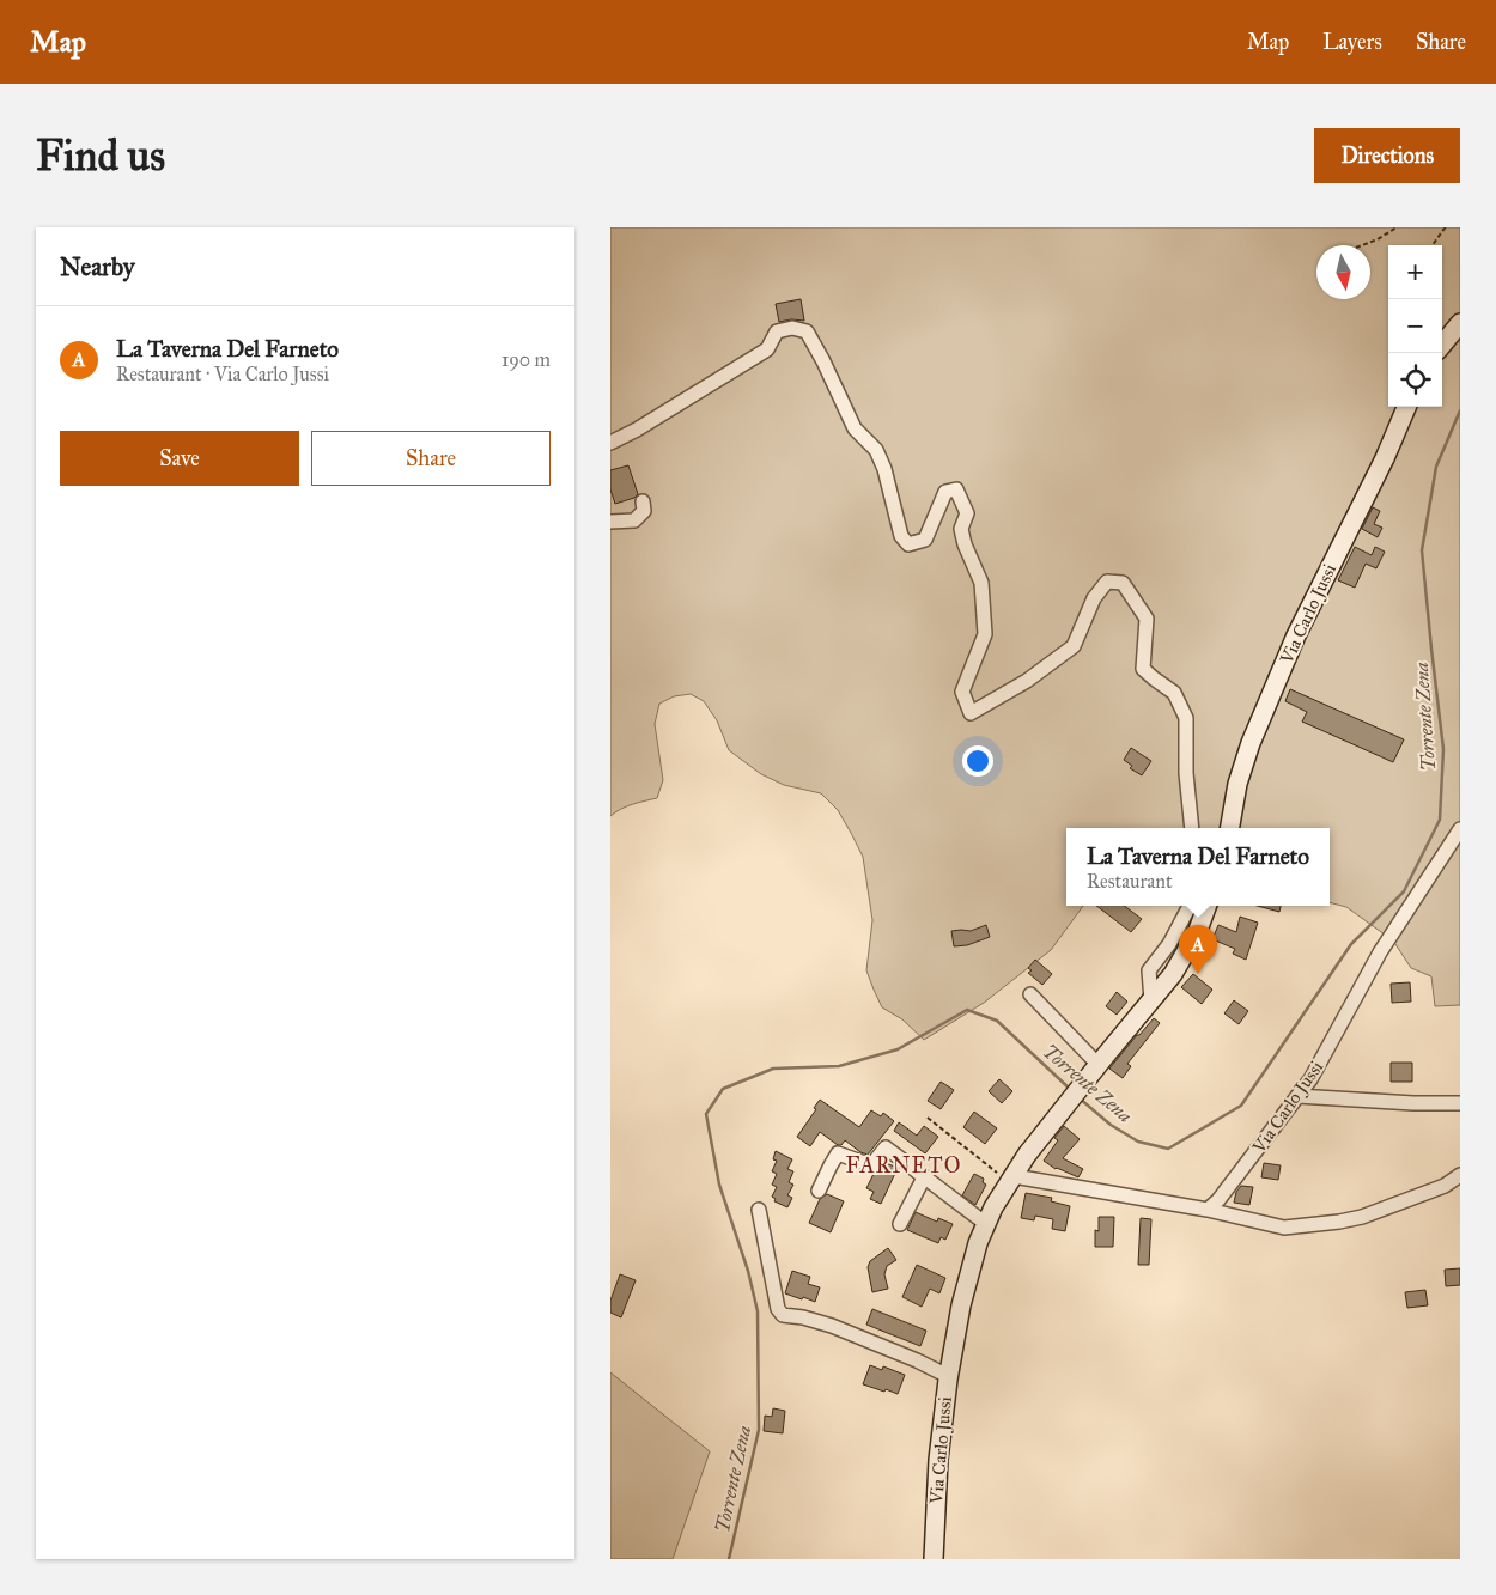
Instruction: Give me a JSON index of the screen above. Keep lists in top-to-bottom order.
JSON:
{
  "streets": {
    "street": ["Via Carlo Jussi"]
  },
  "districts": ["FARNETO"],
  "water": ["Torrente Zena"],
  "north": "bottom",
  "page": {
    "header": "Map",
    "nav": ["Map", "Layers", "Share"],
    "buttons": [
      "Directions",
      ["Save", "Share"]
    ],
    "title": "Find us",
    "heading": "Nearby",
    "map_buttons": ["+", "−"],
    "list": [
      {
        "mark": "A",
        "name": "La Taverna Del Farneto",
        "note": "Restaurant · Via Carlo Jussi",
        "value": "190 m"
      }
    ],
    "popup": ["La Taverna Del Farneto", "Restaurant"],
    "pins": "A"
  }
}
